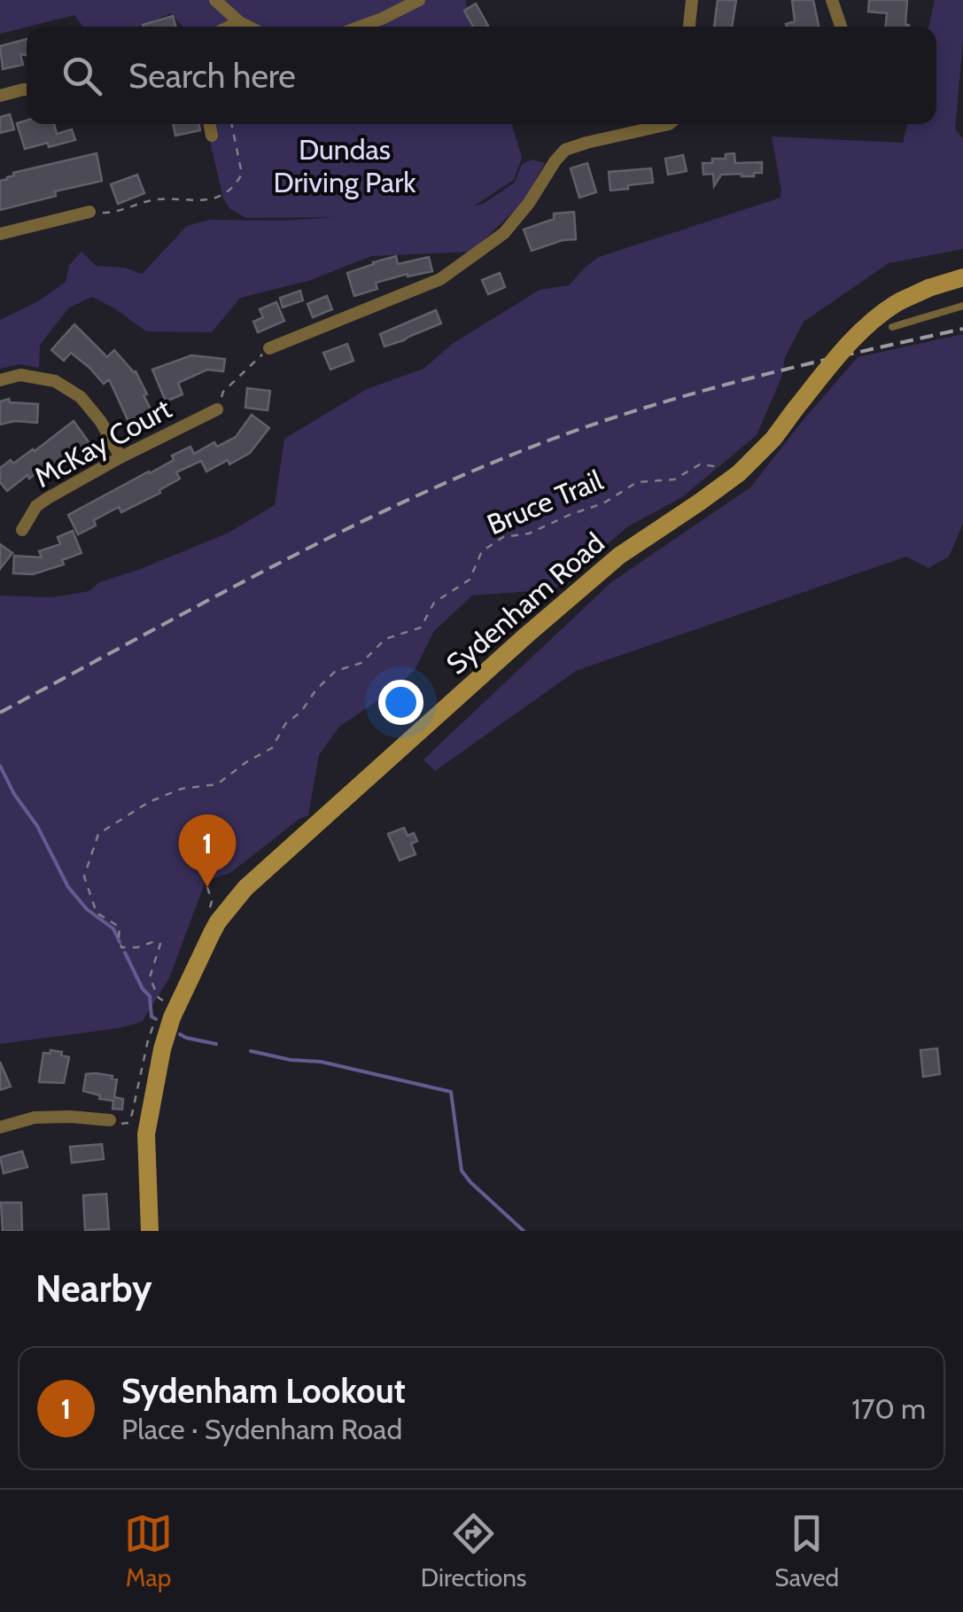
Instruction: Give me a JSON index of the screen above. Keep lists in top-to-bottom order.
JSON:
{
  "streets": {
    "main road": ["Sydenham Road"],
    "street": ["McKay Court"],
    "path": ["Bruce Trail"]
  },
  "parks": ["Dundas Driving Park"],
  "page": {
    "search": "Search here",
    "pins": "1",
    "heading": "Nearby",
    "list": [
      {
        "mark": "1",
        "name": "Sydenham Lookout",
        "note": "Place · Sydenham Road",
        "value": "170 m"
      }
    ],
    "nav": ["Map", "Directions", "Saved"]
  }
}
